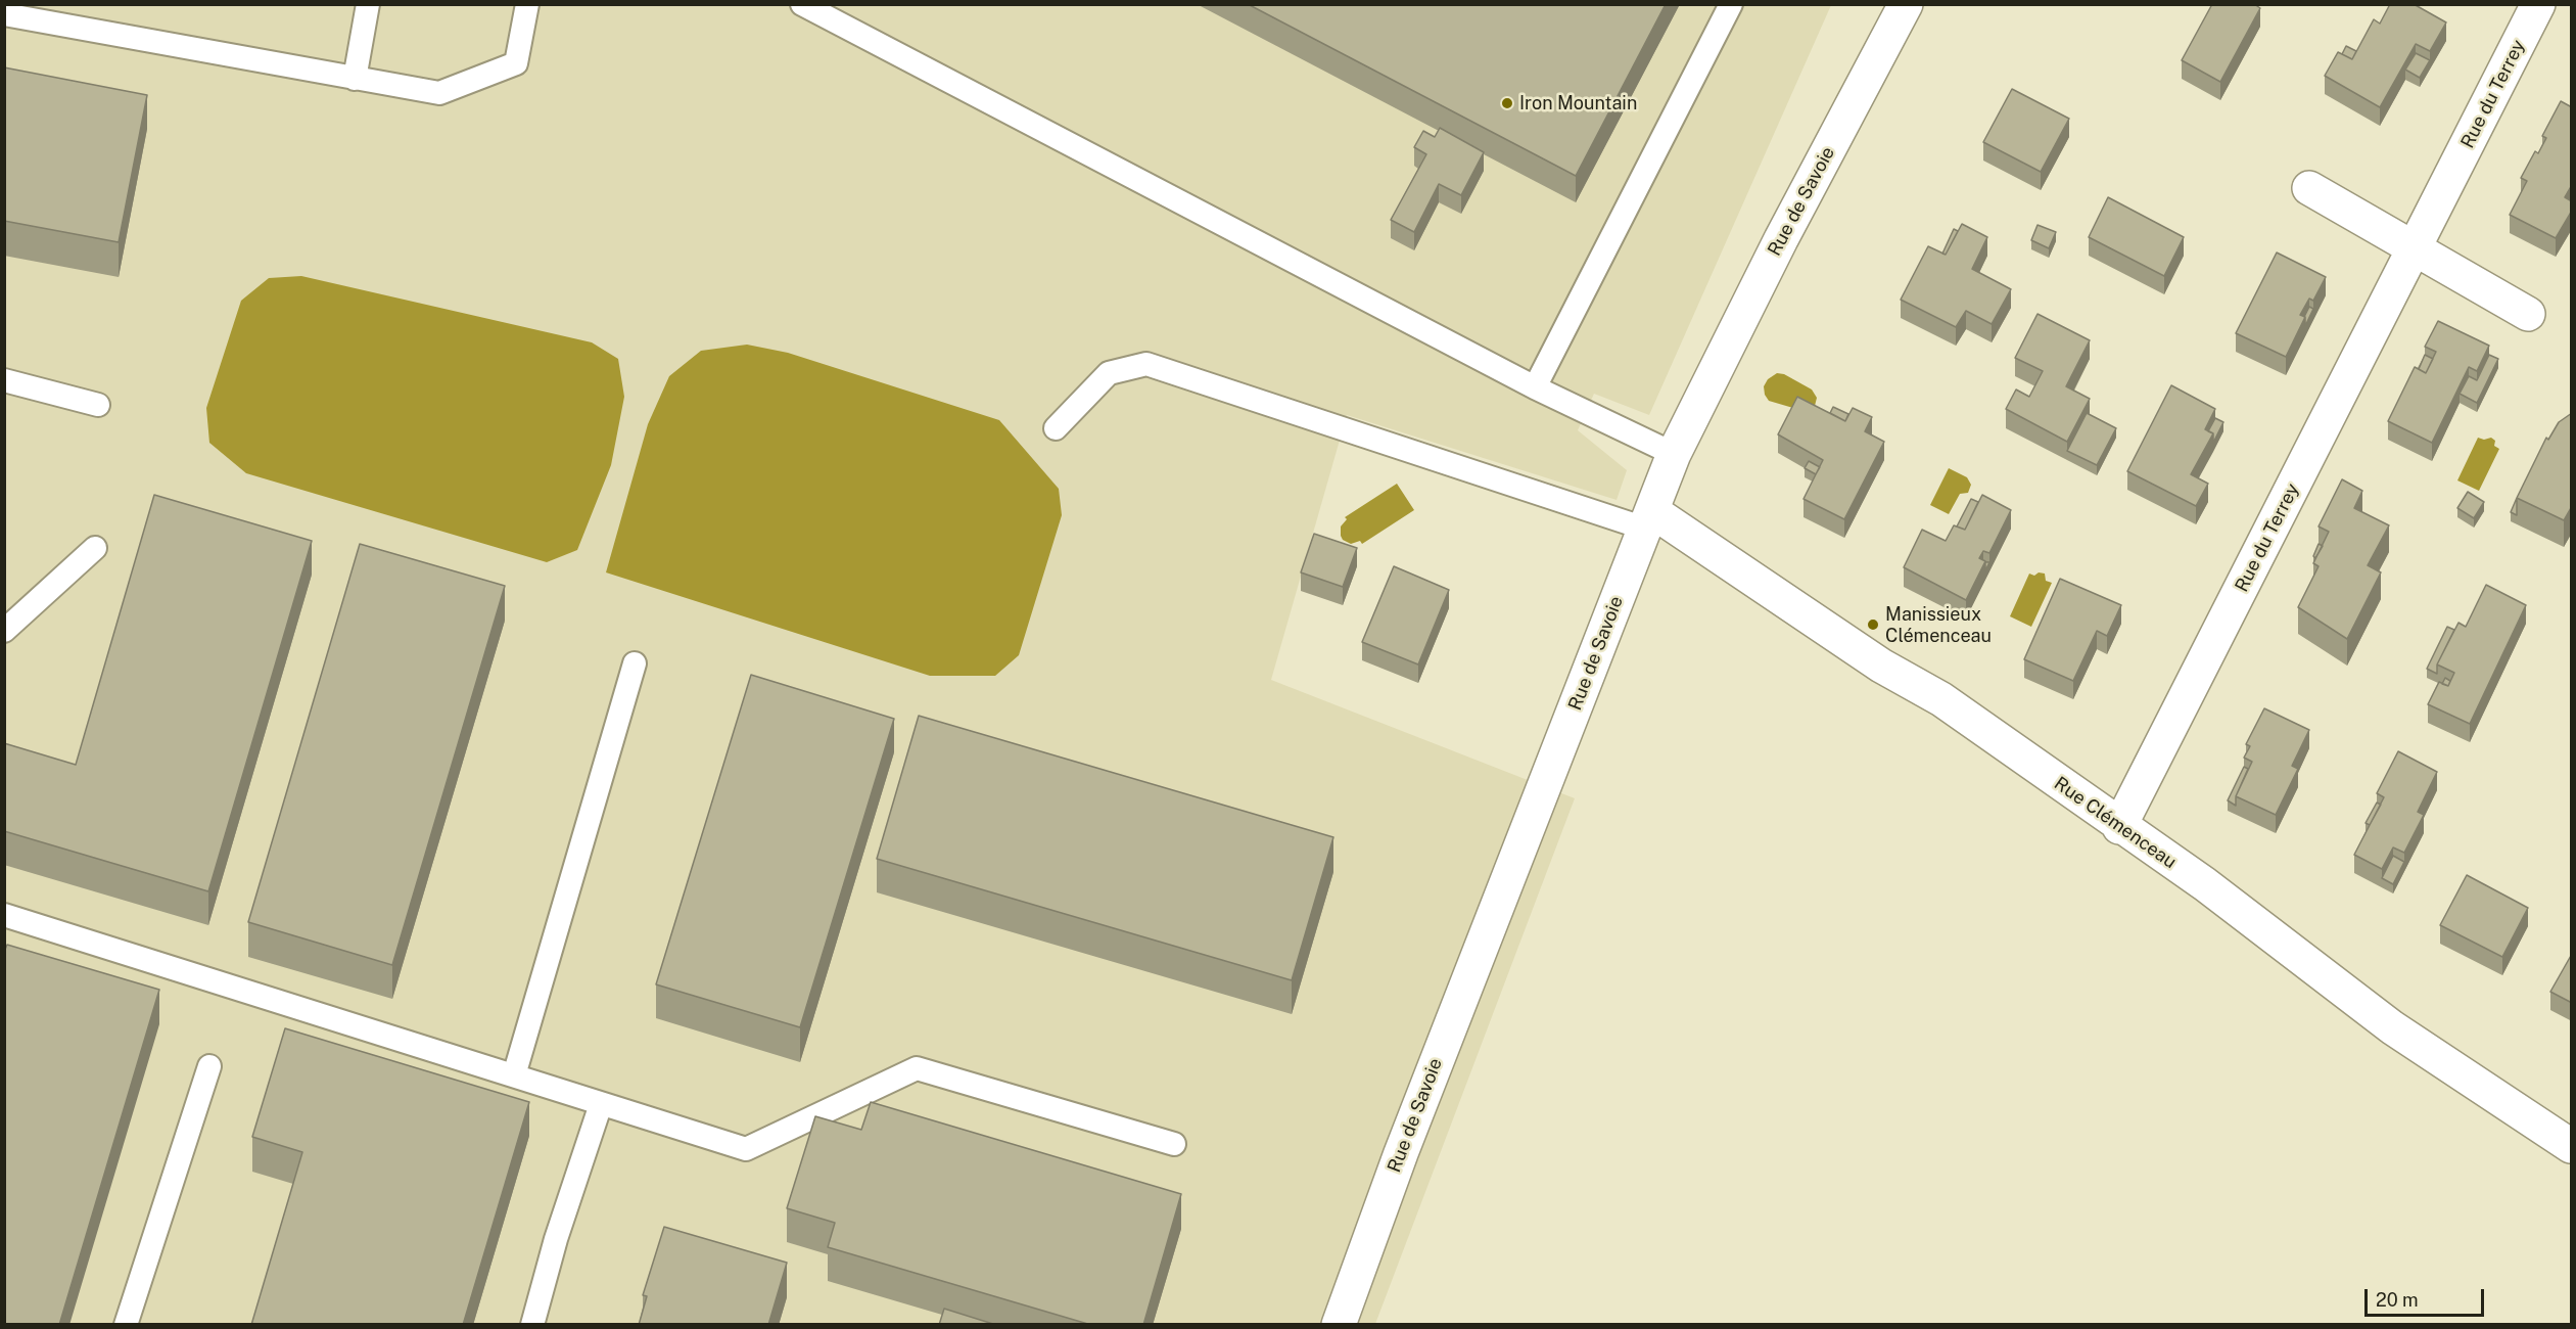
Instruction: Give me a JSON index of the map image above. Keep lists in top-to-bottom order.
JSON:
{
  "streets": {
    "street": ["Rue du Terrey", "Rue de Savoie", "Rue Clémenceau"]
  },
  "crossings": [
    ["Rue du Terrey", "Rue Clémenceau"],
    ["Rue de Savoie", "Rue Clémenceau"]
  ],
  "places": ["Iron Mountain", "Manissieux Clémenceau"],
  "scale_bar": "20 m"
}
